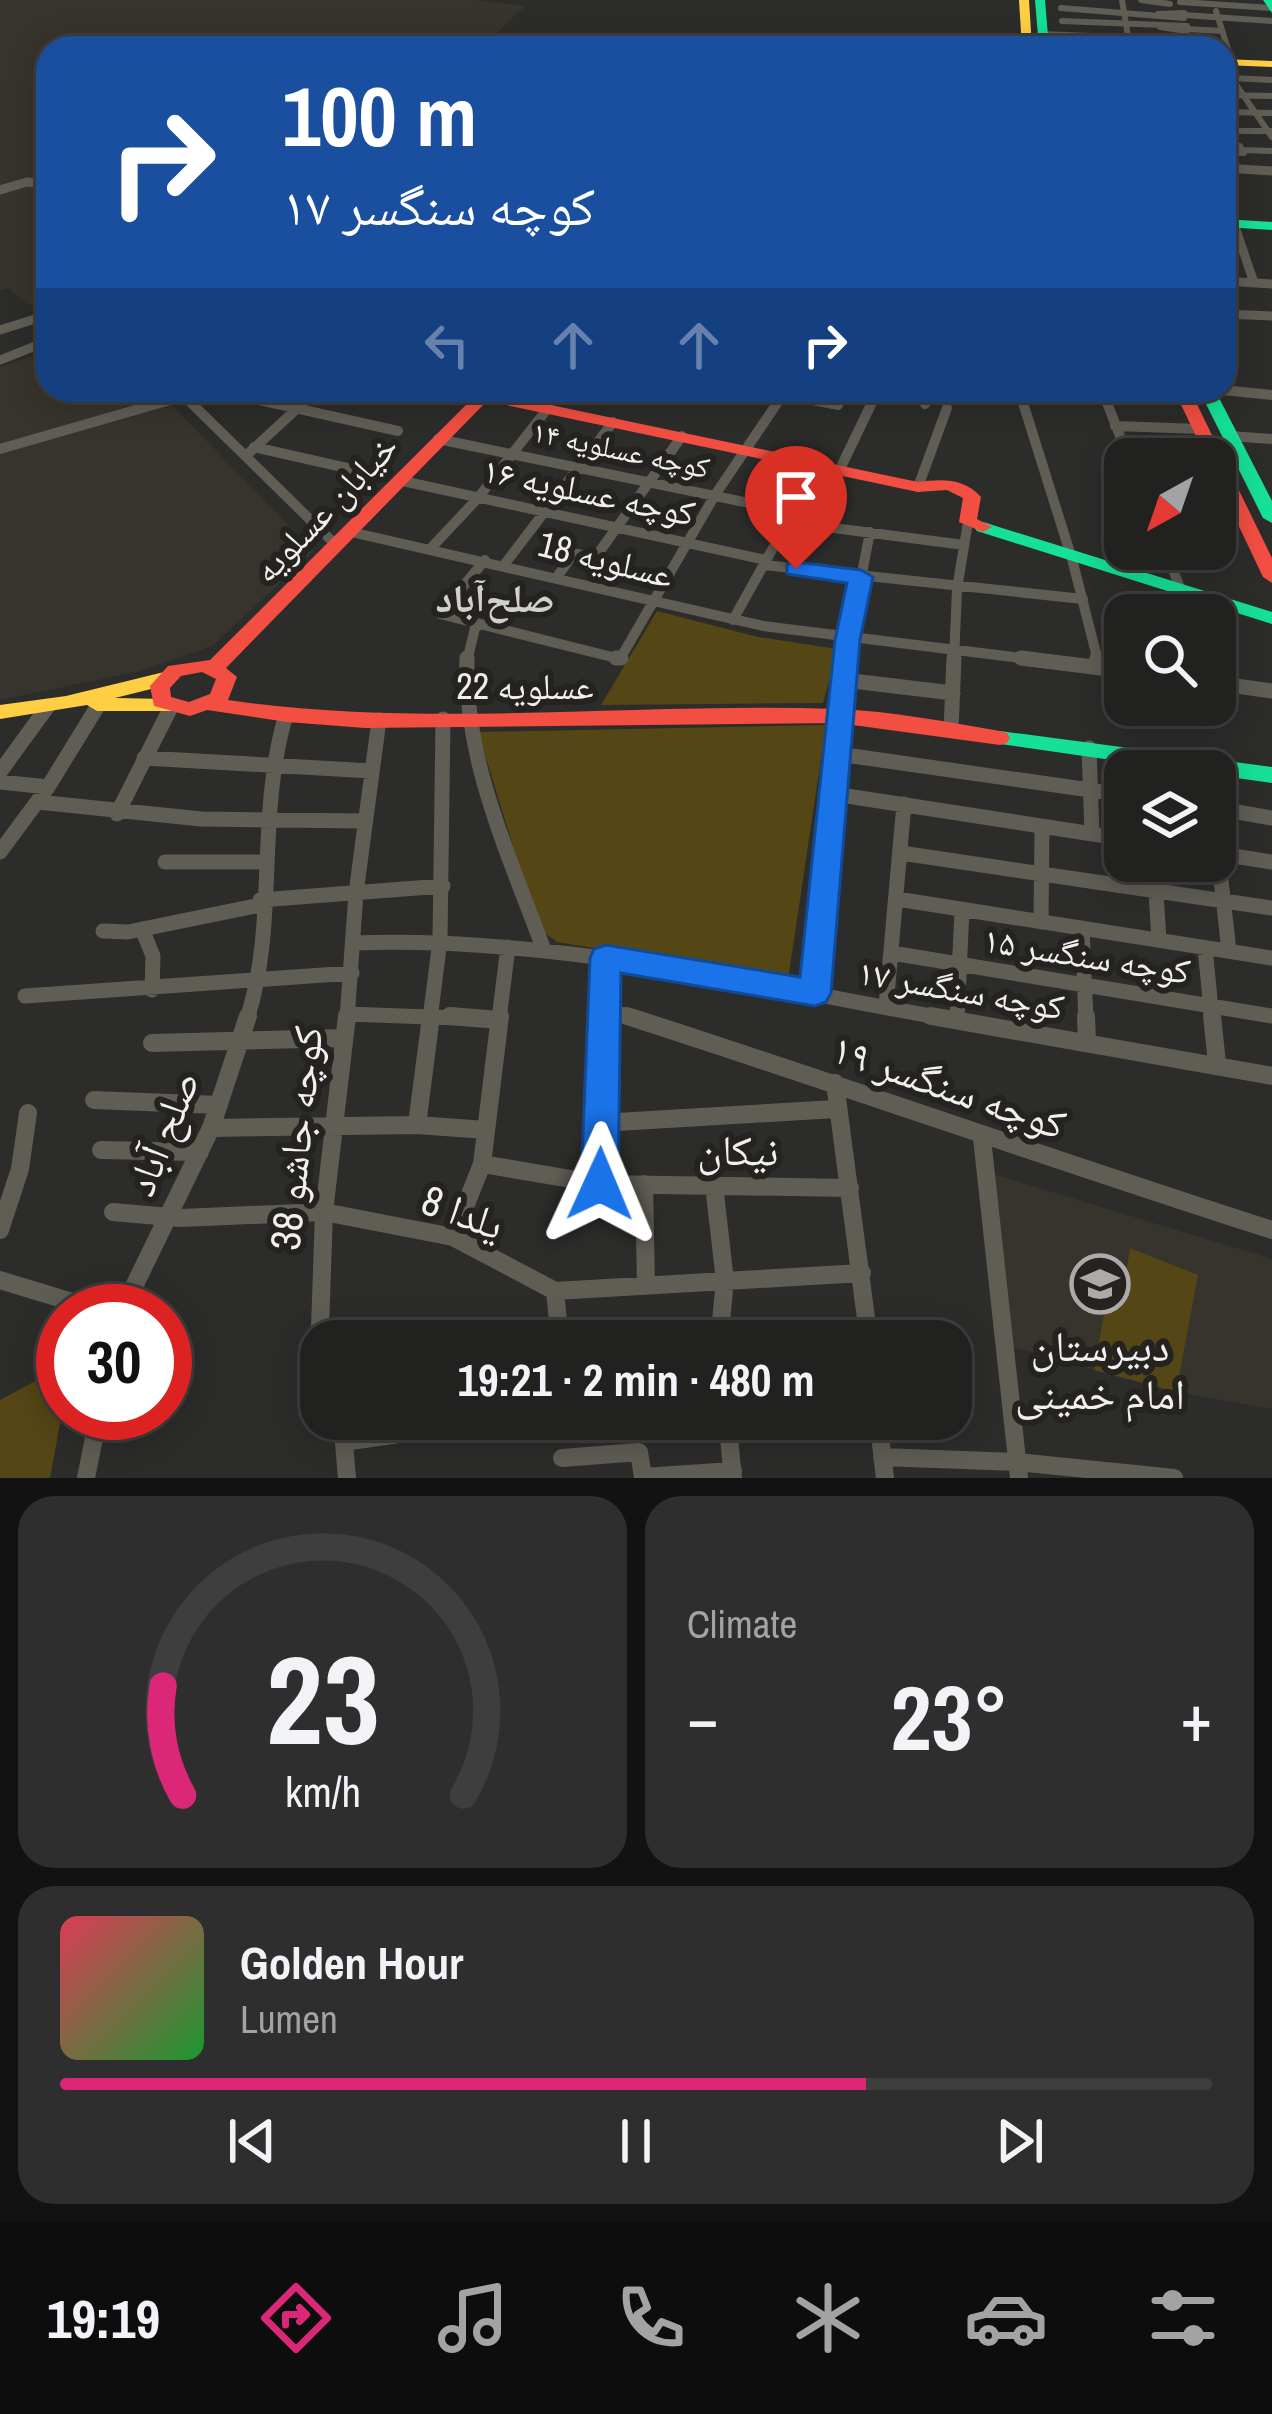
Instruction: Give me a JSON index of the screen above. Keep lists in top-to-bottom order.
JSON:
{
  "streets": {
    "street": [
      "کوچه عسلویه ۱۴",
      "کوچه عسلویه ۱۶",
      "خیابان عسلویه",
      "عسلویه 18",
      "عسلویه 22",
      "کوچه سنگسر ۱۵",
      "کوچه سنگسر ۱۷",
      "کوچه سنگسر ۱۹",
      "صلح آباد",
      "کوچه جاشو 38",
      "نیکان",
      "یلدا 8"
    ]
  },
  "crossings": [
    ["کوچه عسلویه ۱۴", "خیابان عسلویه"],
    ["کوچه عسلویه ۱۶", "خیابان عسلویه"],
    ["خیابان عسلویه", "عسلویه 18"],
    ["خیابان عسلویه", "عسلویه 22"],
    ["عسلویه 22", "صلح آباد"],
    ["عسلویه 22", "کوچه جاشو 38"],
    ["کوچه سنگسر ۱۷", "کوچه جاشو 38"],
    ["صلح آباد", "یلدا 8"],
    ["کوچه جاشو 38", "یلدا 8"]
  ],
  "districts": ["صلح‌آباد"],
  "places": {
    "school or university": ["دبیرستان امام خمینی"]
  },
  "north": "bottom left",
  "page": {
    "turn": ["100 m", "کوچه سنگسر ۱۷"],
    "limit": "30",
    "trip": "19:21 · 2 min · 480 m",
    "tile": "Climate",
    "heat": ["−", "23°", "+"],
    "song": ["Golden Hour", "Lumen"],
    "tabs": "19:19",
    "gauge": ["23", "km/h"]
  }
}
